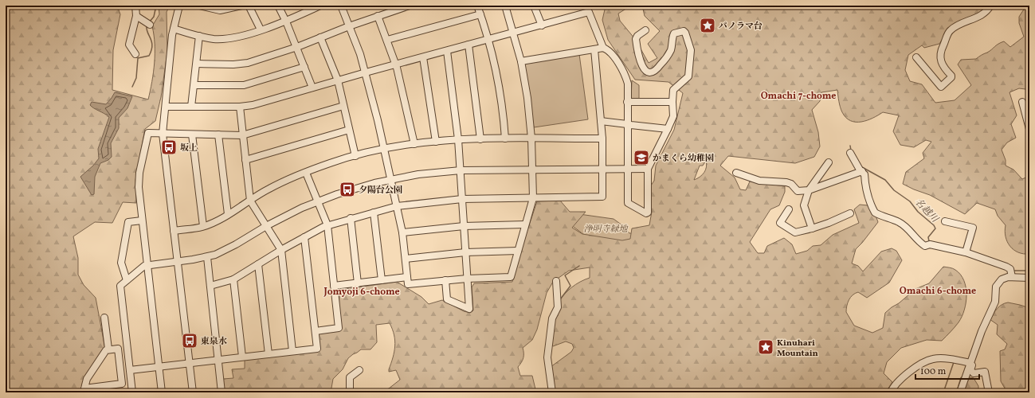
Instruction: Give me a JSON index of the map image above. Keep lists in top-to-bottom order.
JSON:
{
  "districts": ["Omachi 7-chome", "Omachi 6-chome", "Jomyoji 6-chome"],
  "water": ["名越川"],
  "parks": ["浄明寺緑地"],
  "places": {
    "place": ["パノラマ台", "Kinuhari Mountain"],
    "bus stop": ["坂上", "夕陽台公園", "東泉水"],
    "school or university": ["かまくら幼稚園"]
  },
  "scale_bar": "100 m"
}
